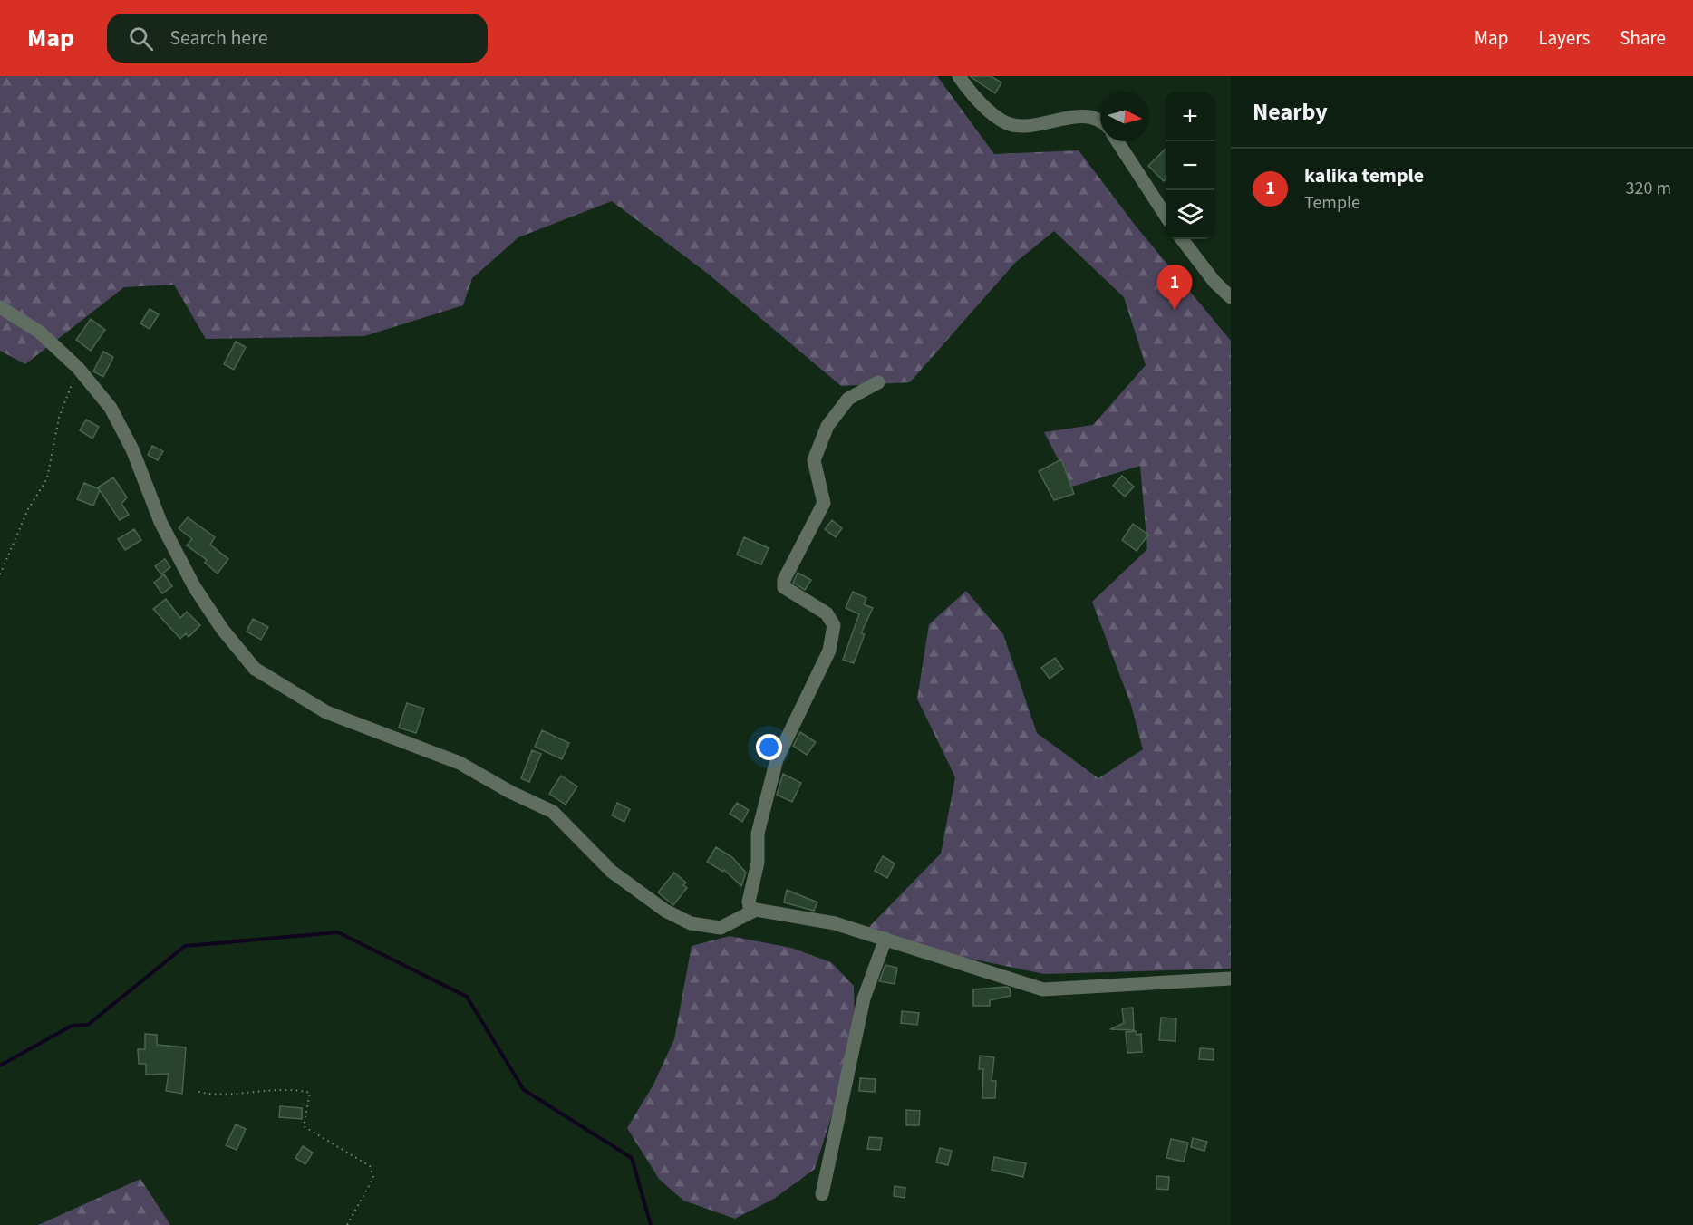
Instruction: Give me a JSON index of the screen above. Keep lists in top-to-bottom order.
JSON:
{
  "north": "right",
  "page": {
    "header": "Map",
    "search": "Search here",
    "nav": ["Map", "Layers", "Share"],
    "heading": "Nearby",
    "map_buttons": ["+", "−"],
    "list": [
      {
        "mark": "1",
        "name": "kalika temple",
        "note": "Temple",
        "value": "320 m"
      }
    ],
    "pins": "1"
  }
}
